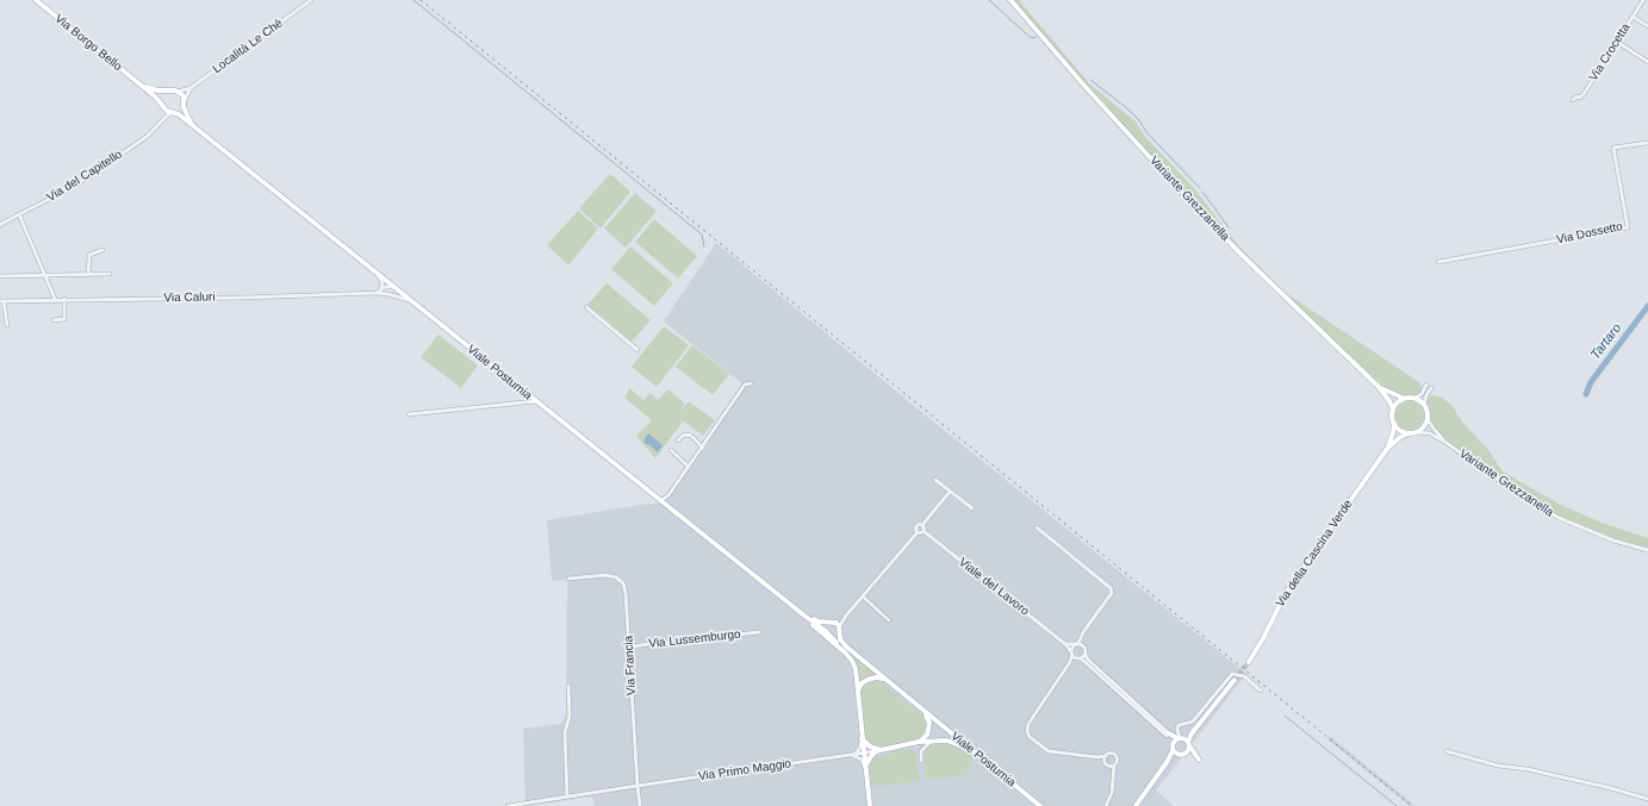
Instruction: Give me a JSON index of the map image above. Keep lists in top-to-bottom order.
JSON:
{
  "streets": {
    "main road": [
      "Via Borgo Bello",
      "Variante Grezzanella",
      "Viale Postumia",
      "Via della Cascina Verde",
      "Via Primo Maggio"
    ],
    "street": [
      "Località Le Chè",
      "Via Crocetta",
      "Via del Capitello",
      "Via Dossetto",
      "Via Caluri",
      "Viale del Lavoro",
      "Via Lussemburgo",
      "Via Francia"
    ]
  },
  "crossings": [
    ["Via Borgo Bello", "Località Le Chè"],
    ["Via Borgo Bello", "Via del Capitello"],
    ["Via Borgo Bello", "Viale Postumia"],
    ["Località Le Chè", "Via del Capitello"],
    ["Località Le Chè", "Viale Postumia"],
    ["Via del Capitello", "Viale Postumia"],
    ["Via Caluri", "Viale Postumia"],
    ["Viale Postumia", "Via Primo Maggio"],
    ["Via Lussemburgo", "Via Francia"],
    ["Via Francia", "Via Primo Maggio"]
  ],
  "water": ["Tartaro"]
}
